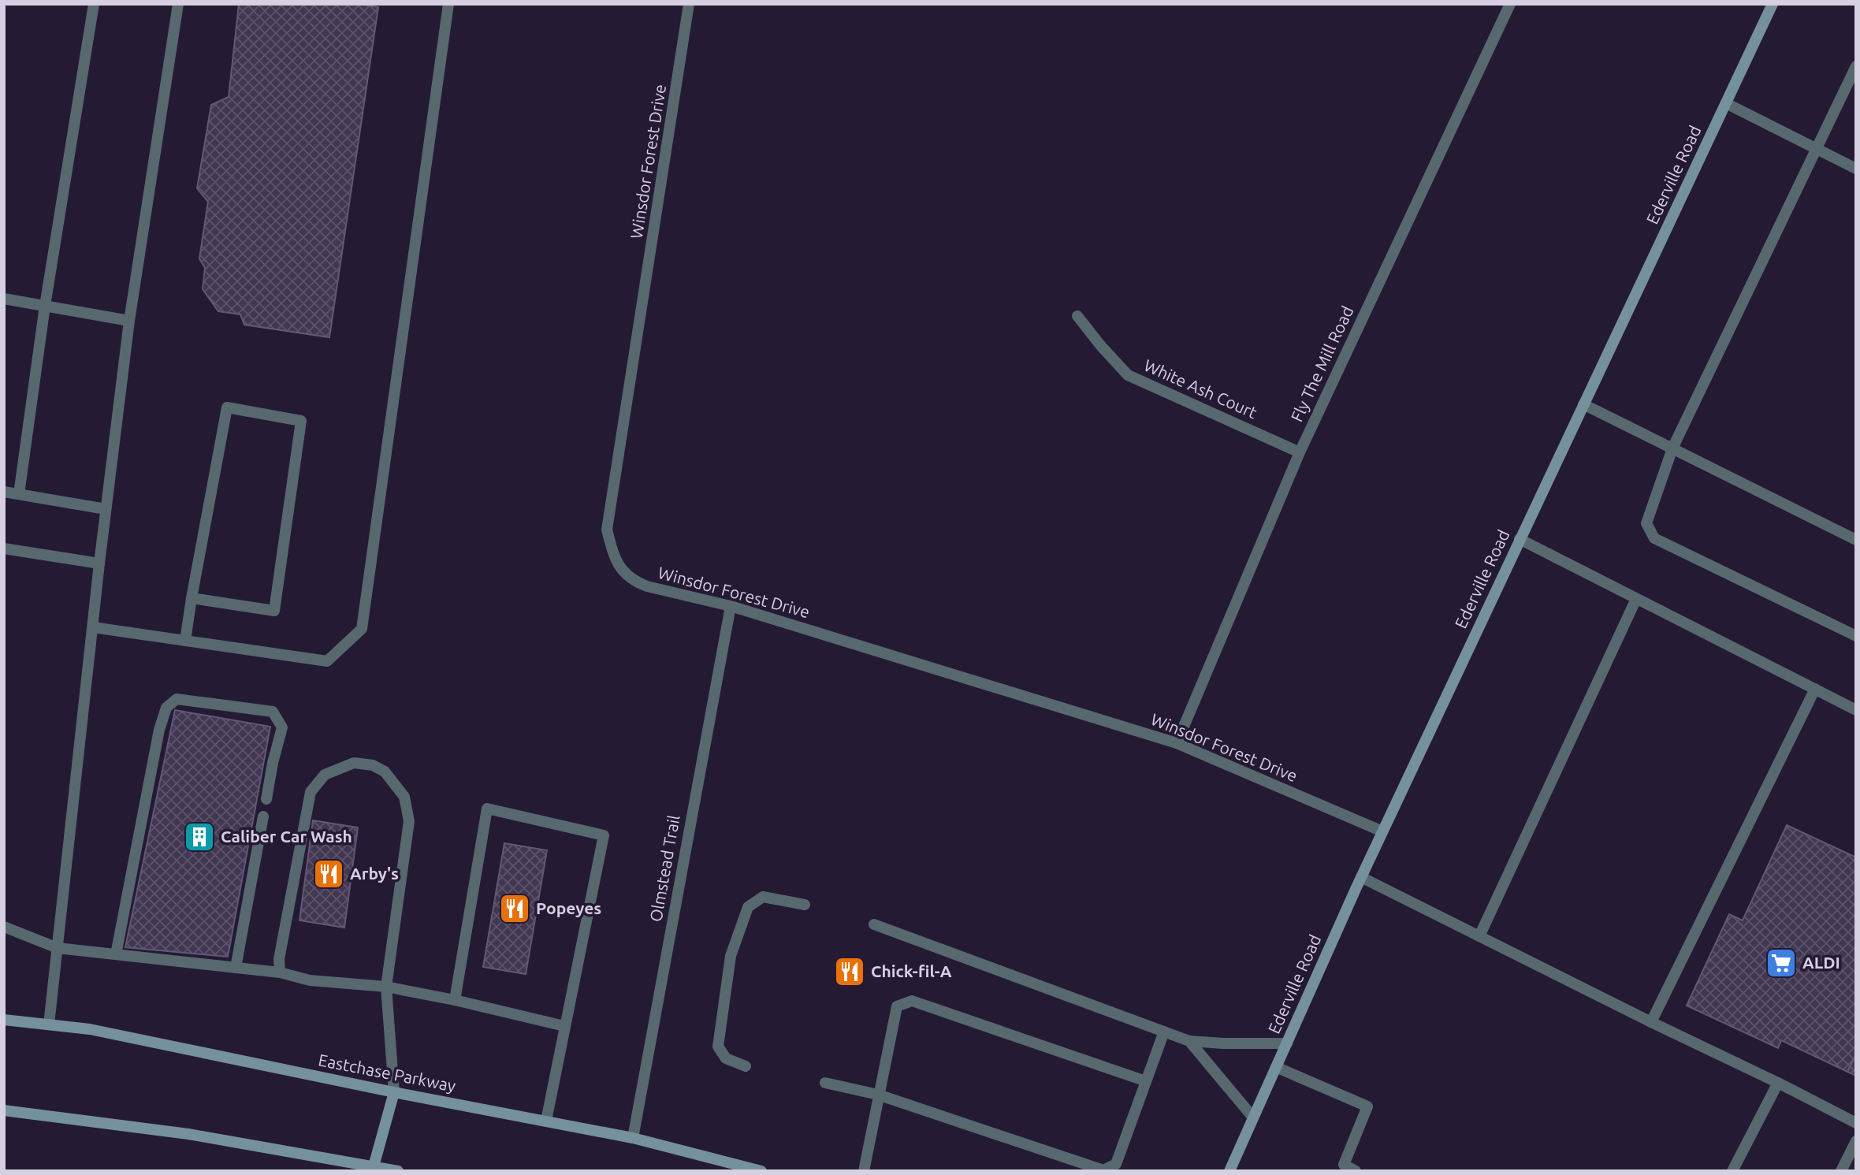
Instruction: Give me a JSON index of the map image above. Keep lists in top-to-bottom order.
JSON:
{
  "streets": {
    "street": [
      "Winsdor Forest Drive",
      "Ederville Road",
      "Fly The Mill Road",
      "White Ash Court",
      "Olmstead Trail",
      "Eastchase Parkway"
    ]
  },
  "crossings": [
    ["Winsdor Forest Drive", "Ederville Road"],
    ["Winsdor Forest Drive", "Fly The Mill Road"],
    ["Winsdor Forest Drive", "Olmstead Trail"],
    ["Fly The Mill Road", "White Ash Court"],
    ["Olmstead Trail", "Eastchase Parkway"]
  ],
  "places": {
    "building": ["Caliber Car Wash"],
    "restaurant": ["Arby's", "Popeyes", "Chick-fil-A"],
    "supermarket": ["ALDI"]
  }
}
